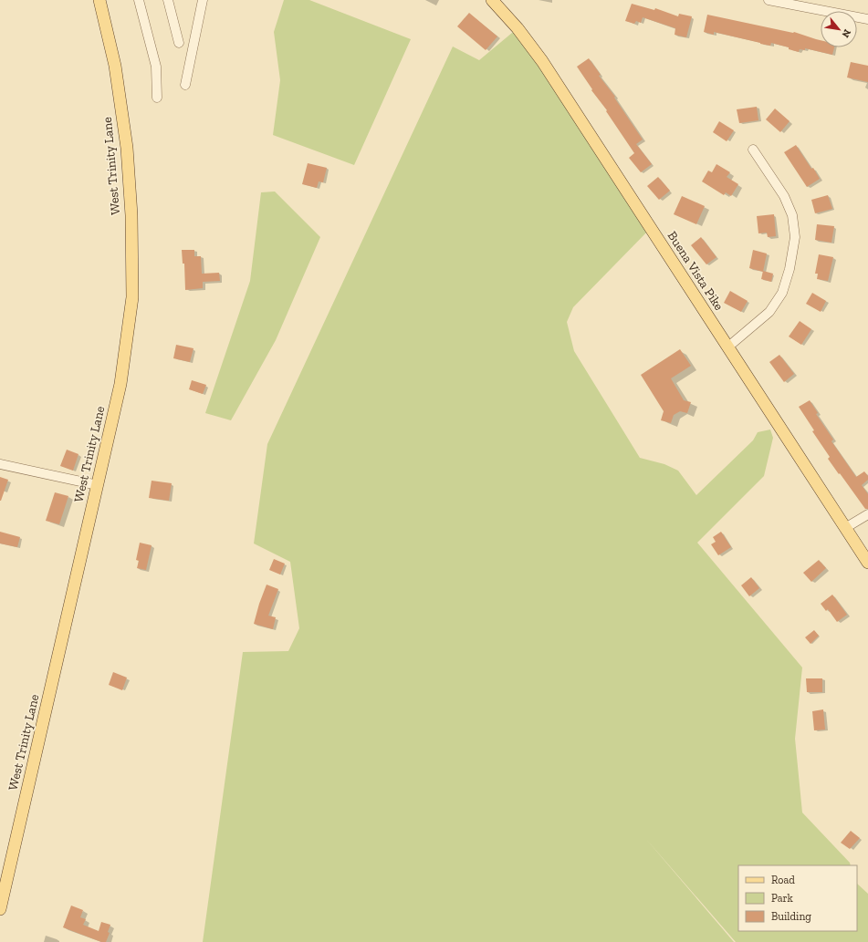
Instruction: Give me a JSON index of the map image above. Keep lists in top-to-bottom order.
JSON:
{
  "streets": {
    "main road": ["West Trinity Lane", "Buena Vista Pike"]
  },
  "legend": ["Road", "Park", "Building"],
  "north": "bottom right"
}
